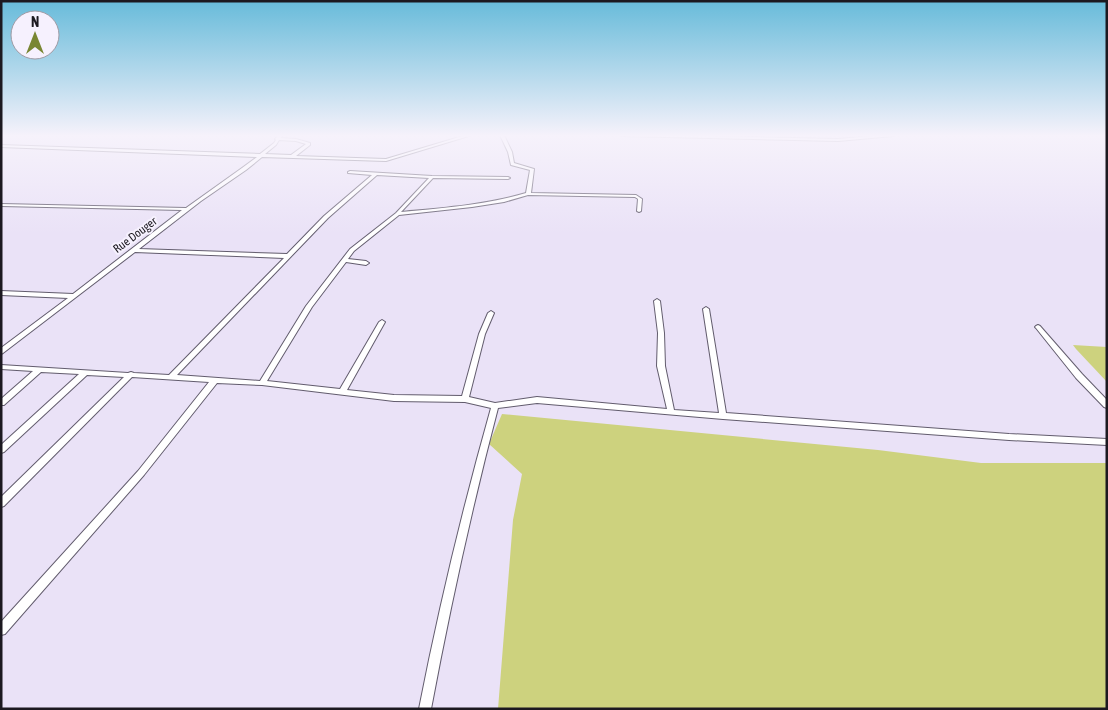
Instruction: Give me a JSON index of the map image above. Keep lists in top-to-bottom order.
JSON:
{
  "streets": {
    "street": ["Rue Douger"]
  },
  "north": "top"
}
